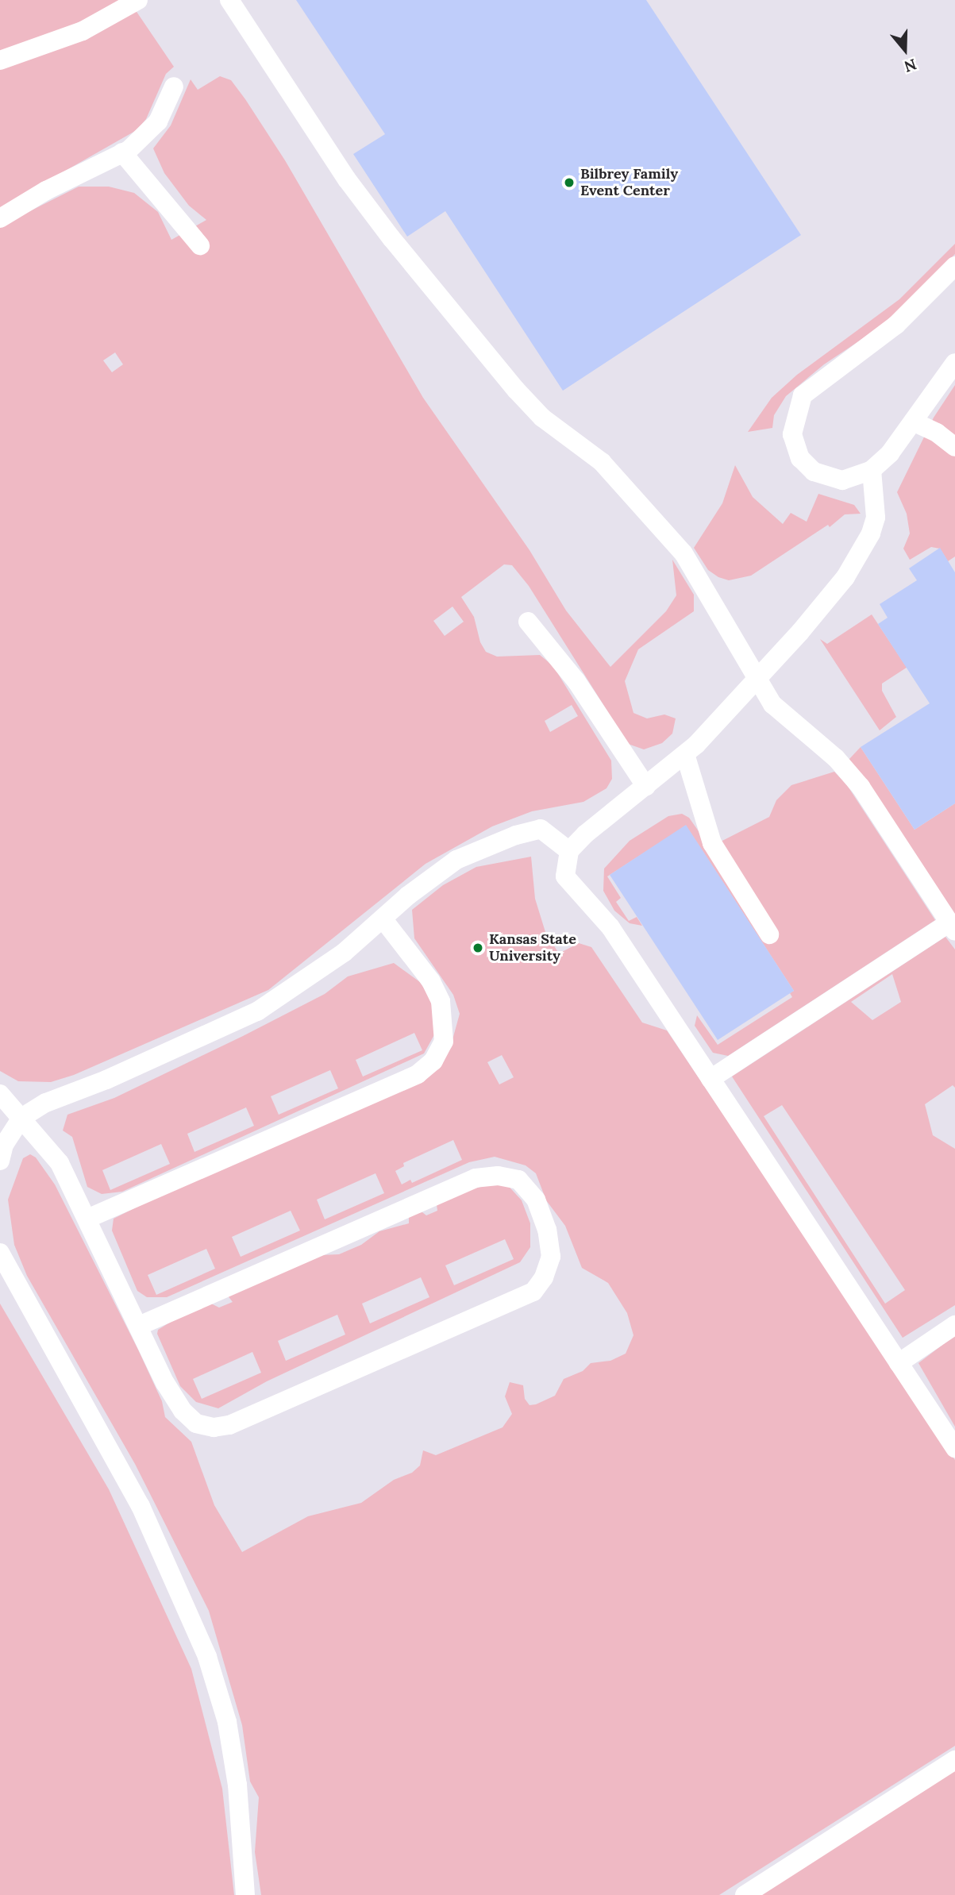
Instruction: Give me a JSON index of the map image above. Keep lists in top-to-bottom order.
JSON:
{
  "places": ["Bilbrey Family Event Center", "Kansas State University"],
  "north": "bottom"
}
